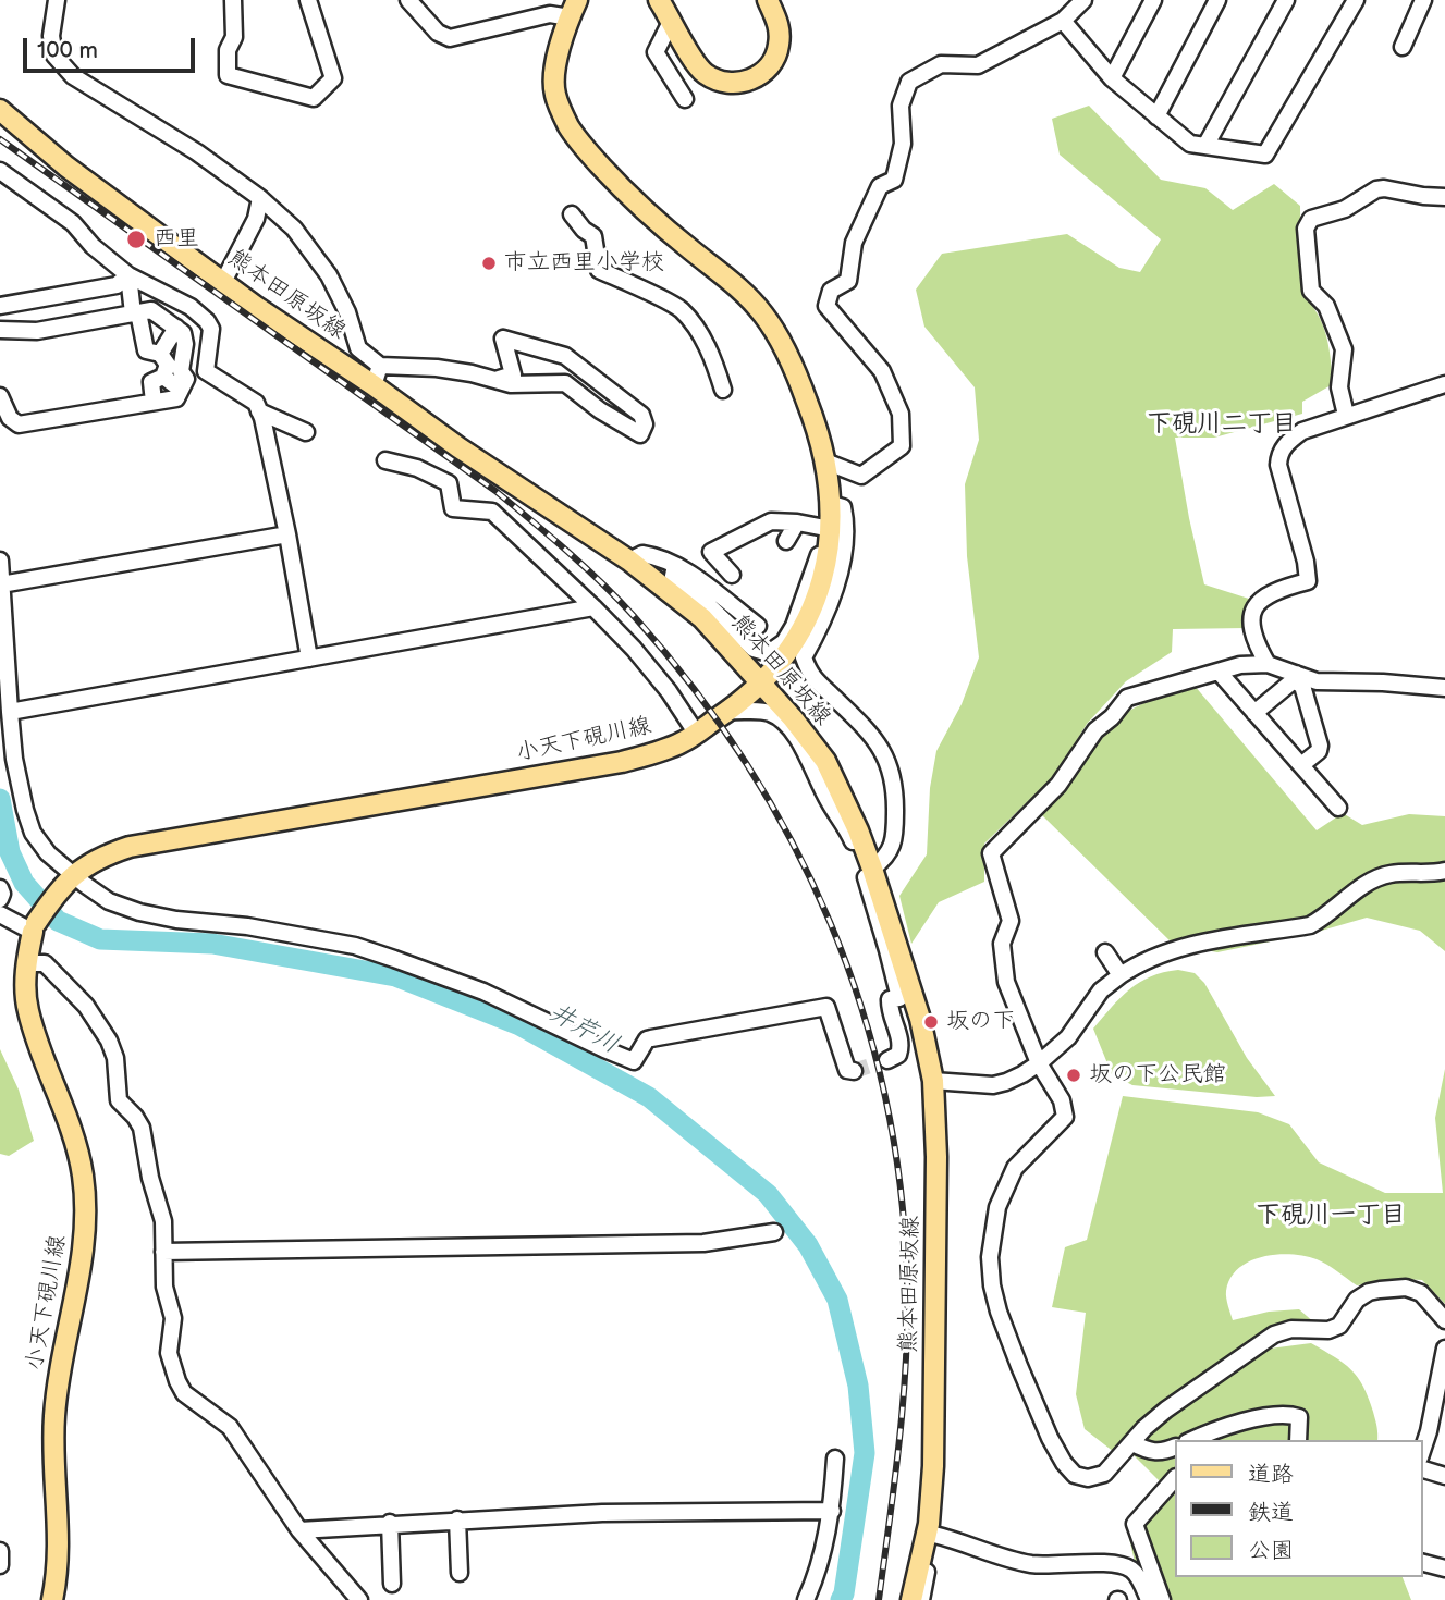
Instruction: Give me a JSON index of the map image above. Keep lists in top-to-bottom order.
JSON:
{
  "streets": {
    "main road": ["熊本田原坂線", "小天下硯川線"]
  },
  "crossings": [
    ["熊本田原坂線", "小天下硯川線"]
  ],
  "districts": ["下硯川二丁目", "下硯川一丁目"],
  "water": ["井芹川"],
  "places": [
    "西里",
    "市立西里小学校",
    "坂の下",
    "坂の下公民館"
  ],
  "legend": ["道路", "鉄道", "公園"],
  "scale_bar": "100 m"
}
